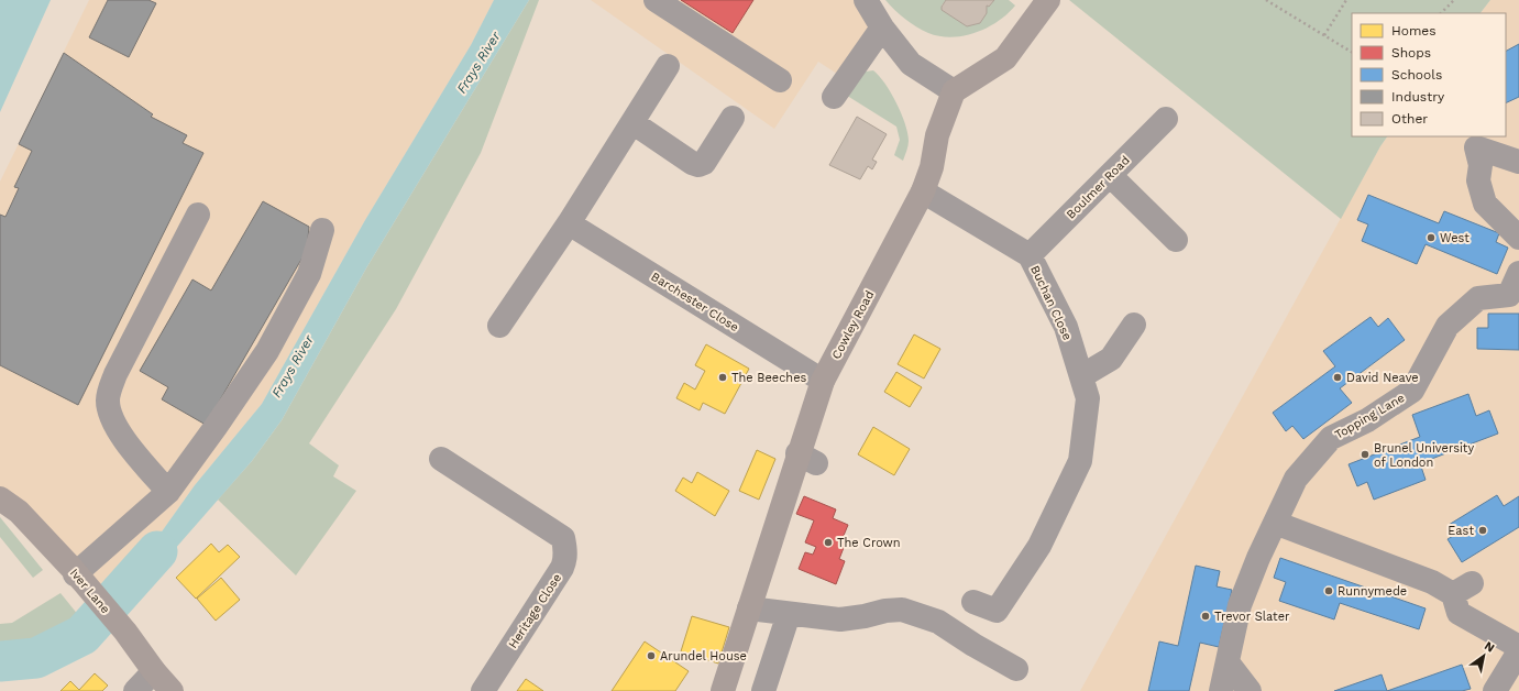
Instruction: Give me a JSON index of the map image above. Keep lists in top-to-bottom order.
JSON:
{
  "streets": {
    "main road": ["Cowley Road", "Iver Lane"],
    "street": [
      "Boulmer Road",
      "Barchester Close",
      "Buchan Close",
      "Topping Lane",
      "Heritage Close"
    ]
  },
  "crossings": [
    ["Boulmer Road", "Buchan Close"],
    ["Barchester Close", "Cowley Road"],
    ["Buchan Close", "Cowley Road"]
  ],
  "water": ["Frays River"],
  "places": [
    "West",
    "The Beeches",
    "David Neave",
    "Brunel University of London",
    "East",
    "The Crown",
    "Runnymede",
    "Trevor Slater",
    "Arundel House"
  ],
  "legend": [
    "Homes",
    "Shops",
    "Schools",
    "Industry",
    "Other"
  ],
  "north": "top right"
}
